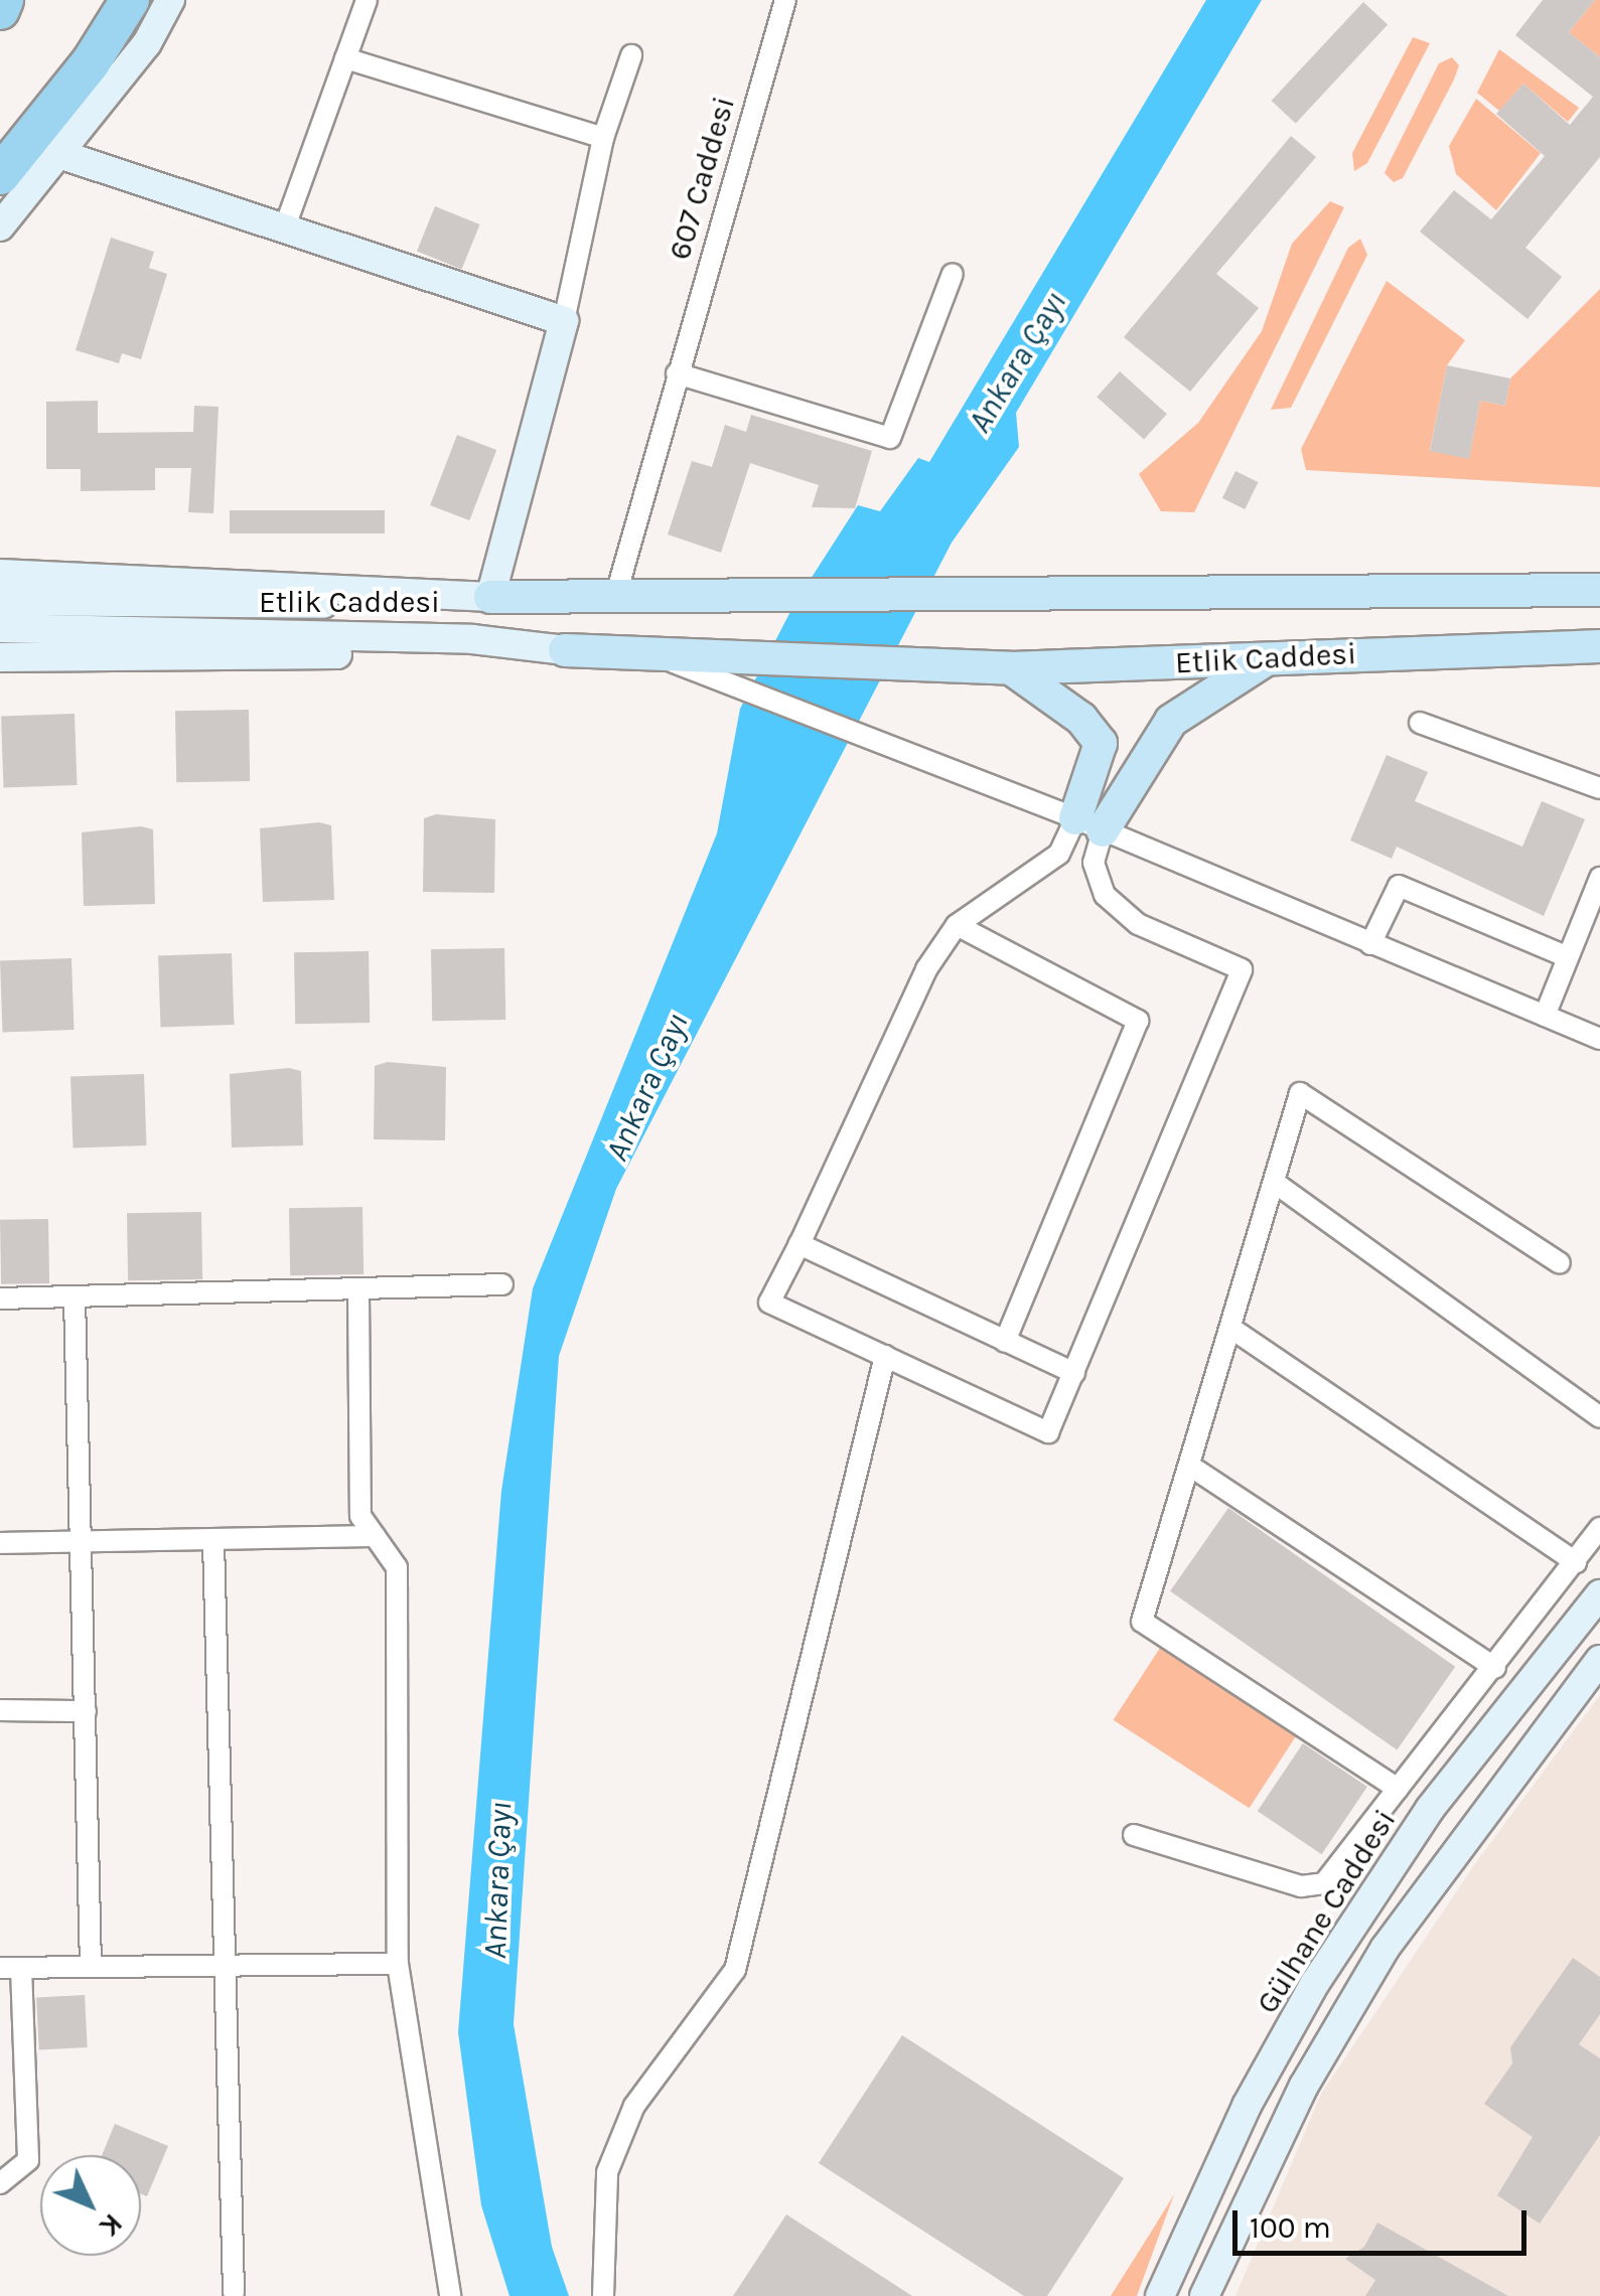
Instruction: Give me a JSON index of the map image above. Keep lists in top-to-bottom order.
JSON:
{
  "streets": {
    "main road": ["Etlik Caddesi", "Gülhane Caddesi"],
    "street": ["607 Caddesi"]
  },
  "crossings": [
    ["607 Caddesi", "Etlik Caddesi"]
  ],
  "water": ["Ankara Çayı"],
  "scale_bar": "100 m",
  "north": "bottom right"
}
